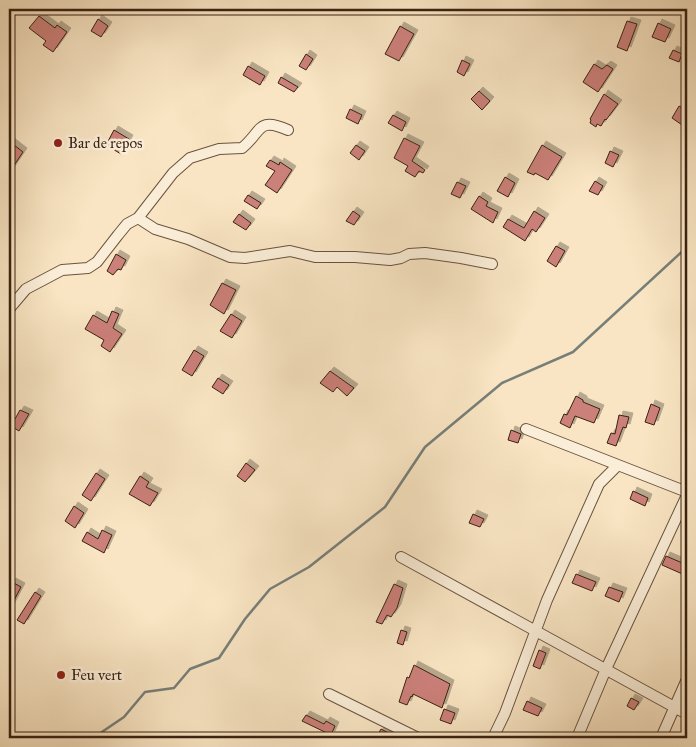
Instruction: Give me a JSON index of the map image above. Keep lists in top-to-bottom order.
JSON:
{
  "places": ["Bar de repos", "Feu vert"]
}
